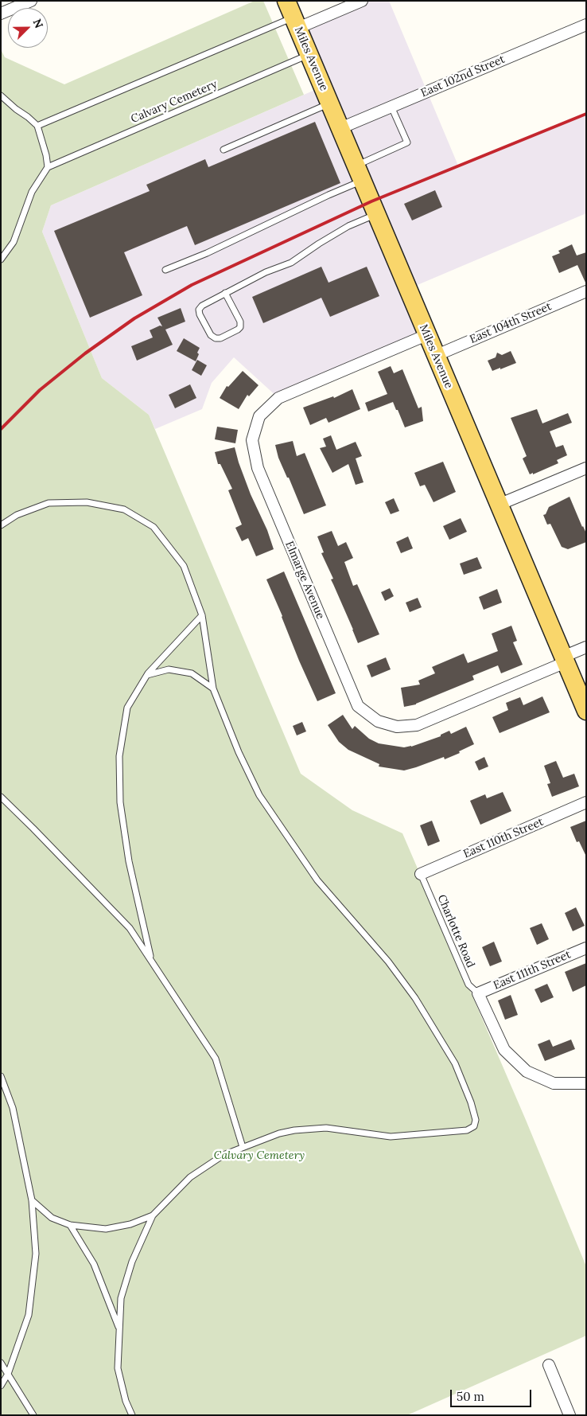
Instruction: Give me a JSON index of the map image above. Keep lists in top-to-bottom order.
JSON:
{
  "streets": {
    "main road": ["Miles Avenue"],
    "street": [
      "East 102nd Street",
      "East 104th Street",
      "Elmarge Avenue",
      "East 110th Street",
      "East 111th Street"
    ],
    "lane": ["Calvary Cemetery", "Charlotte Road"]
  },
  "crossings": [
    ["Miles Avenue", "East 102nd Street"],
    ["Miles Avenue", "Calvary Cemetery"],
    ["Miles Avenue", "East 104th Street"],
    ["Miles Avenue", "Elmarge Avenue"],
    ["East 110th Street", "Charlotte Road"],
    ["Charlotte Road", "East 111th Street"]
  ],
  "parks": ["Calvary Cemetery"],
  "scale_bar": "50 m",
  "north": "top right"
}
